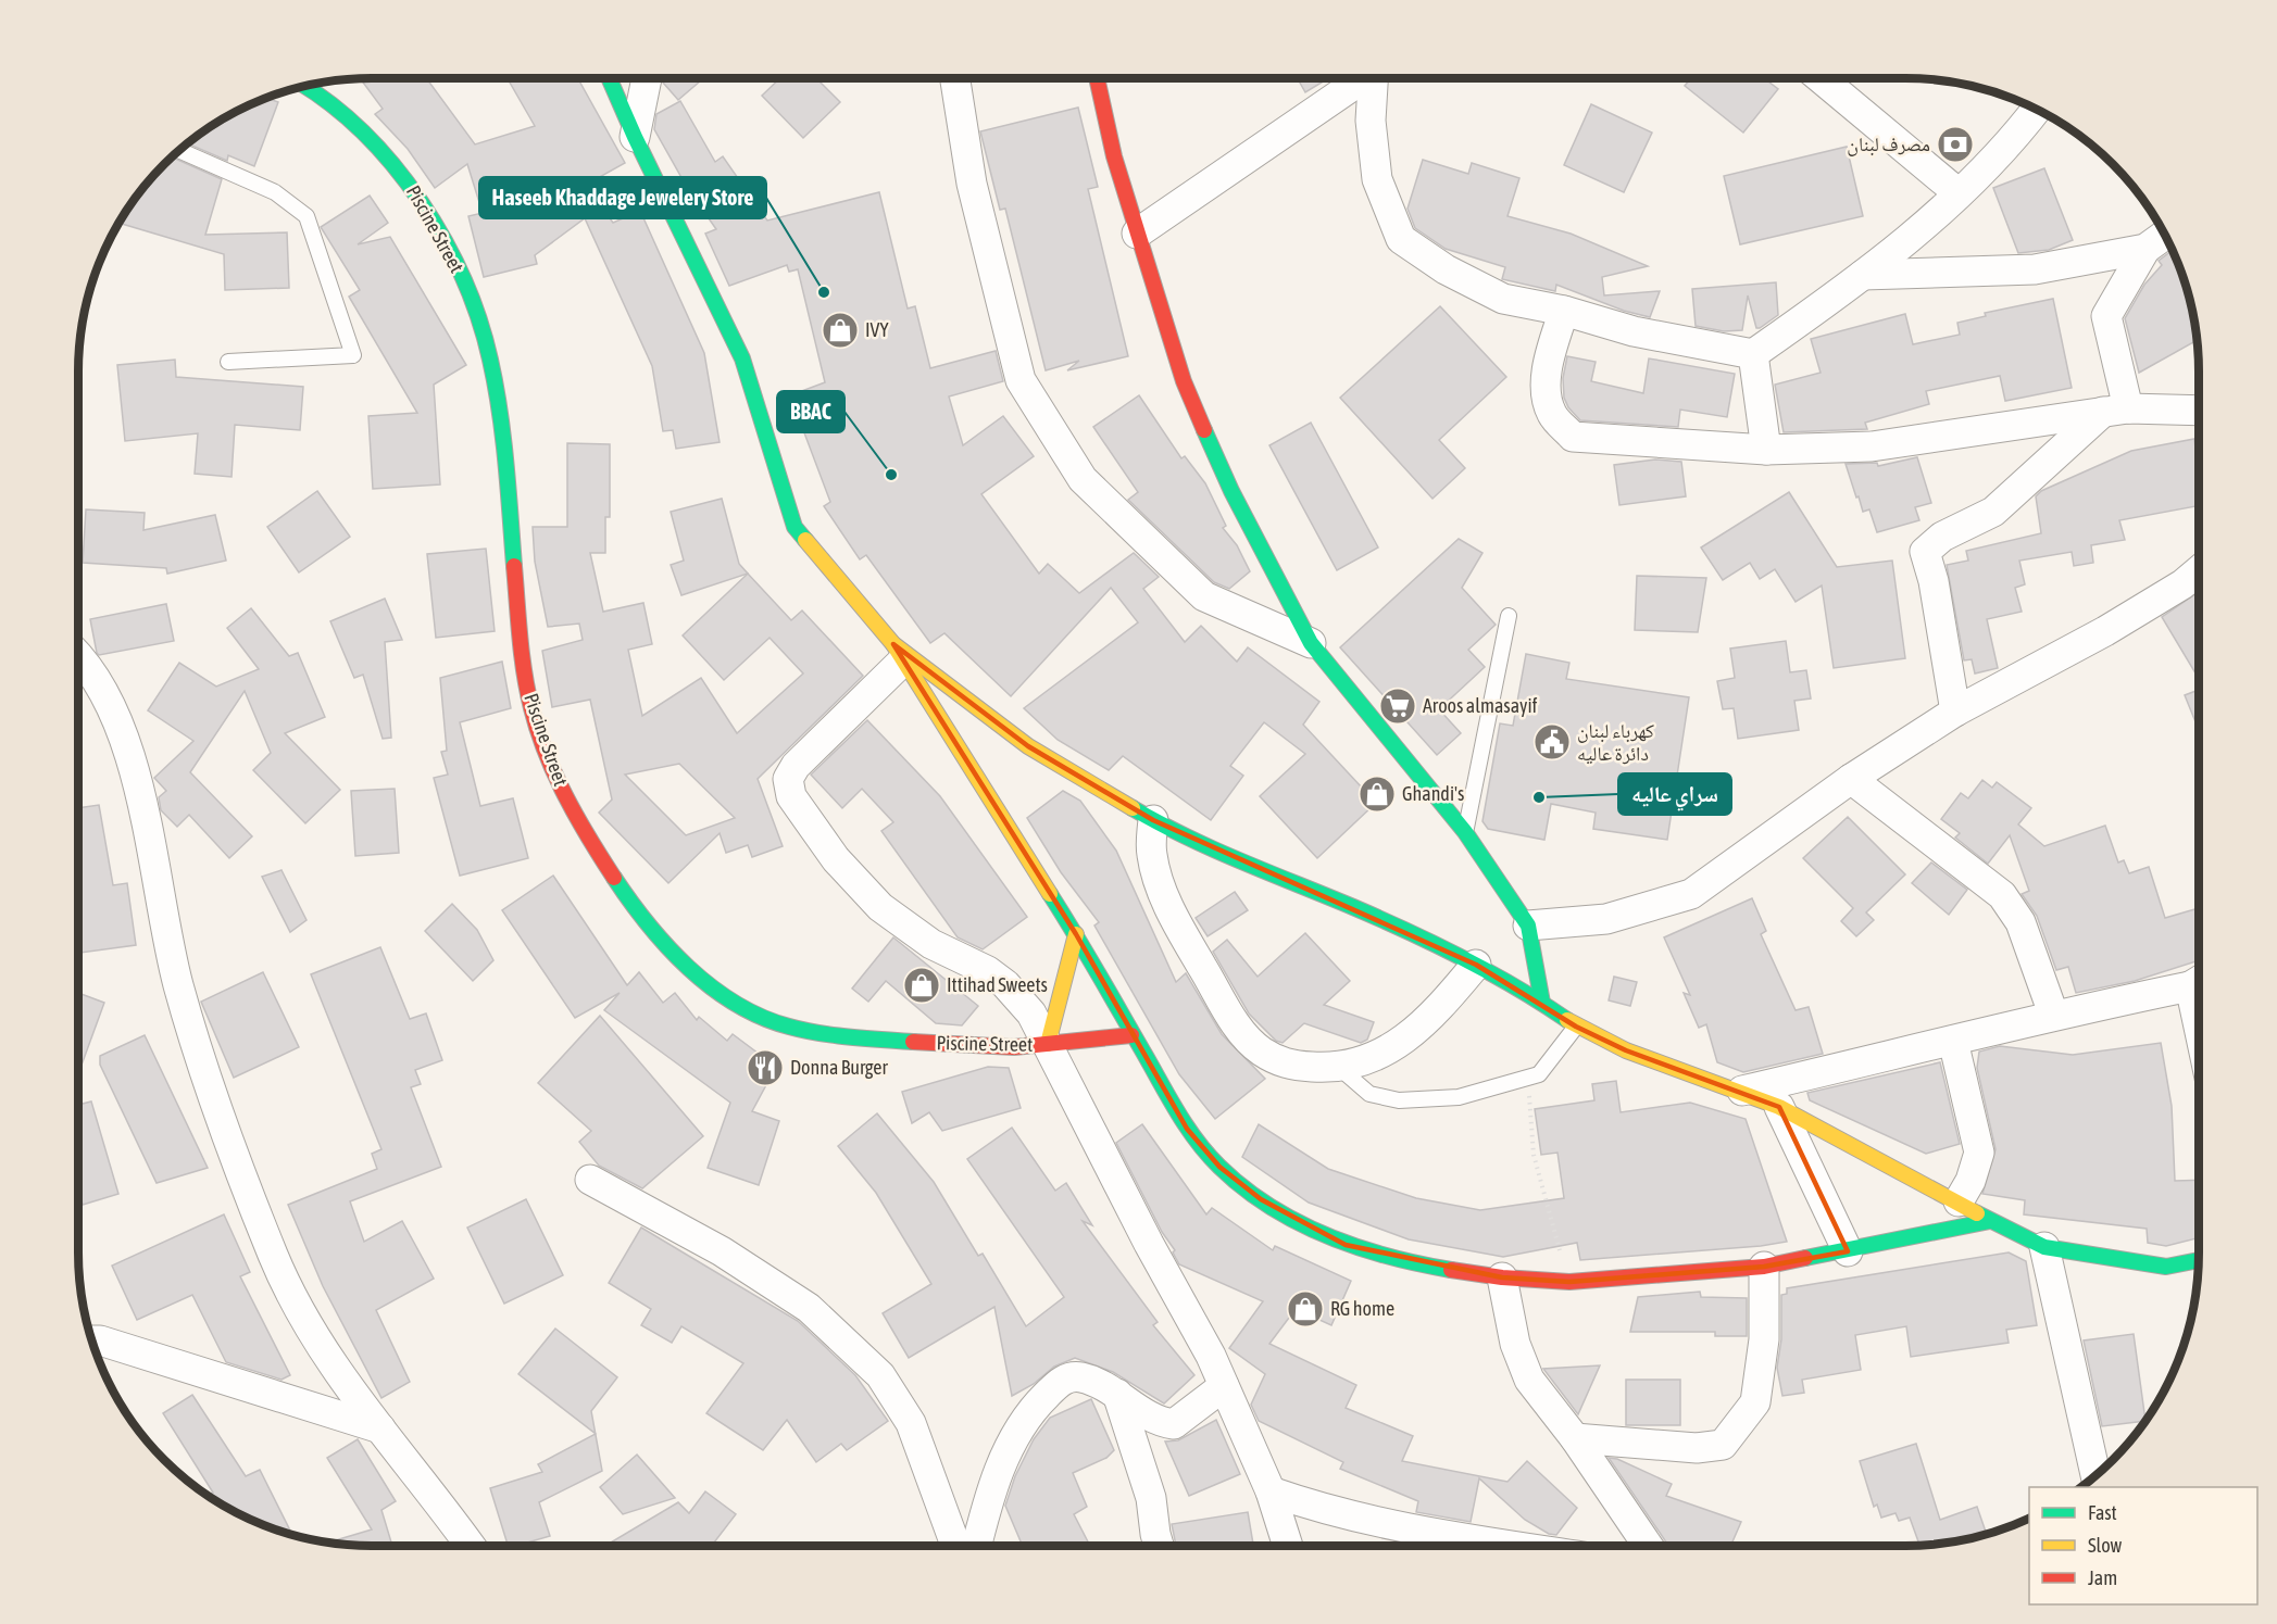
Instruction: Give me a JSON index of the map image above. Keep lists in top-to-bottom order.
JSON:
{
  "streets": {
    "main road": ["Piscine Street"]
  },
  "places": {
    "bank": ["مصرف لبنان"],
    "other": ["Haseeb Khaddage Jewelery Store", "BBAC", "سراي عاليه"],
    "shop": [
      "IVY",
      "Ghandi's",
      "Ittihad Sweets",
      "RG home"
    ],
    "supermarket": ["Aroos almasayif"],
    "public building": ["كهرباء لبنان دائرة عاليه"],
    "restaurant": ["Donna Burger"]
  },
  "legend": ["Fast", "Slow", "Jam"]
}
